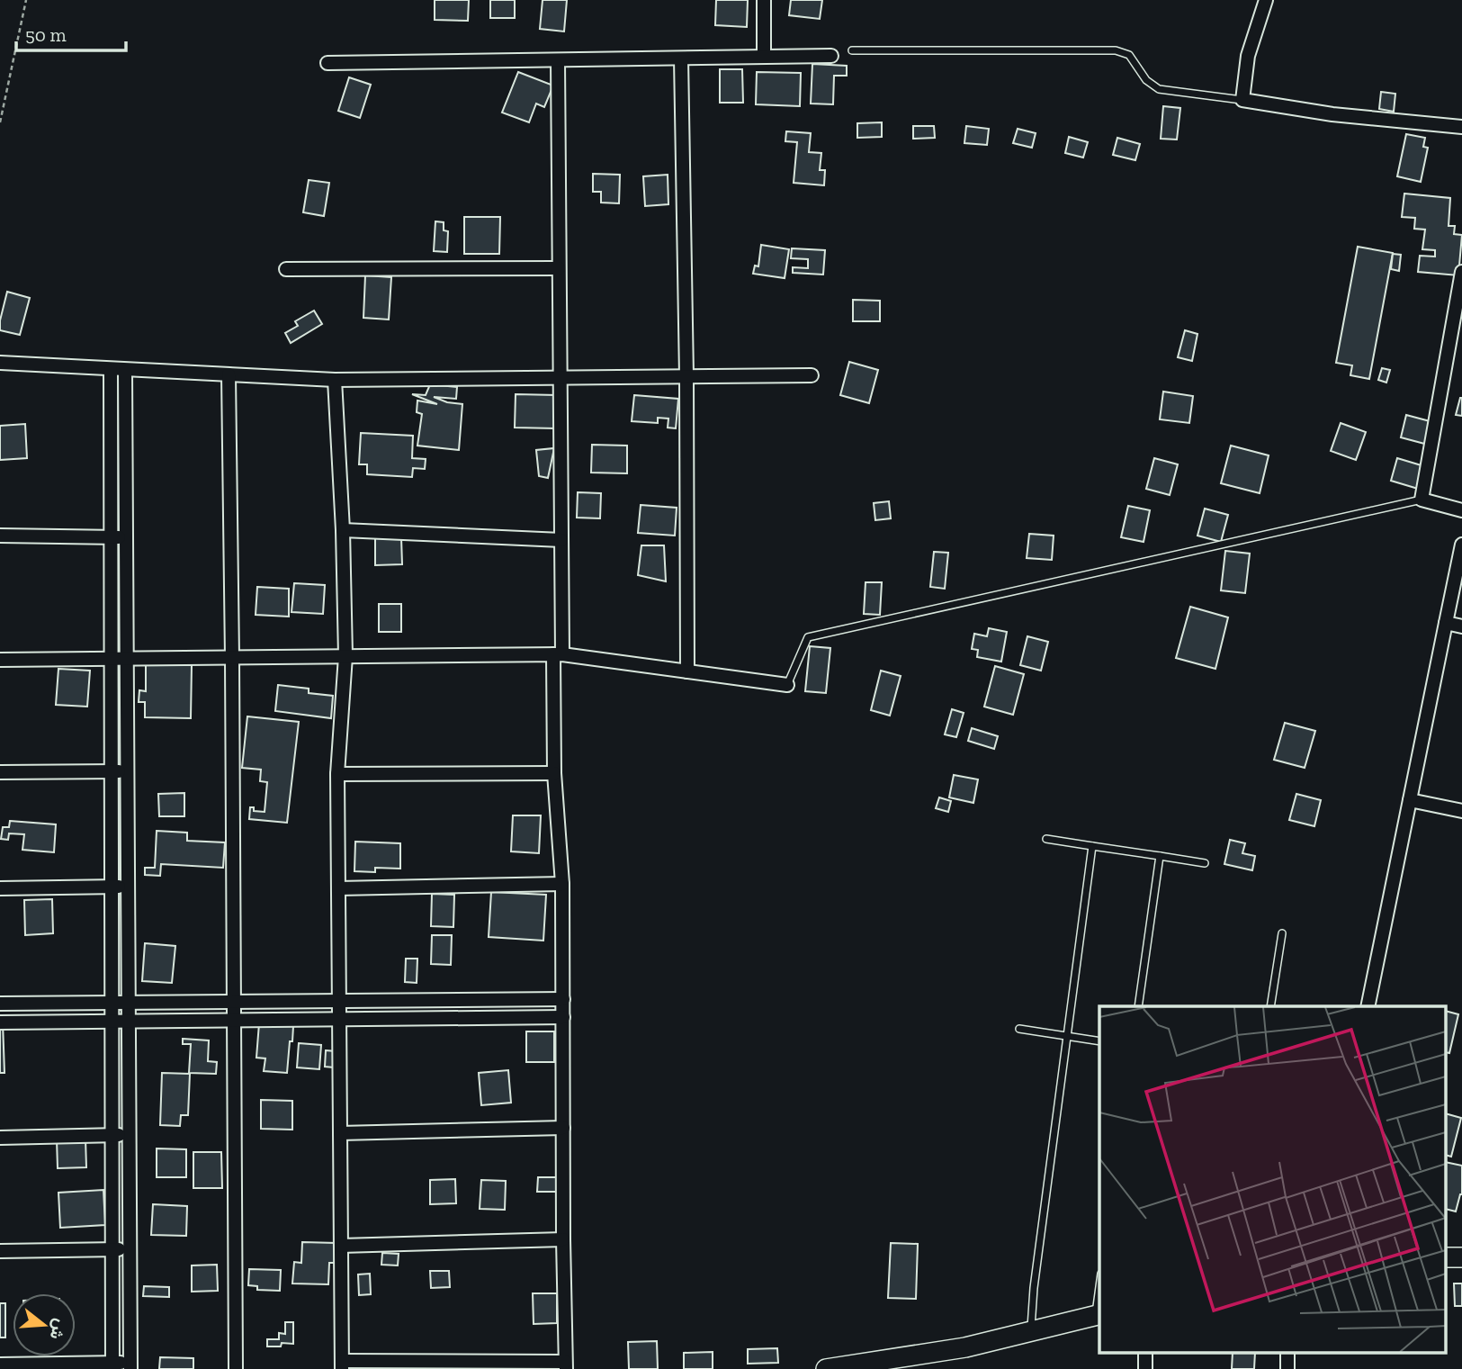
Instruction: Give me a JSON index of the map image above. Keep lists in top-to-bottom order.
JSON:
{
  "scale_bar": "50 m",
  "north": "right"
}
